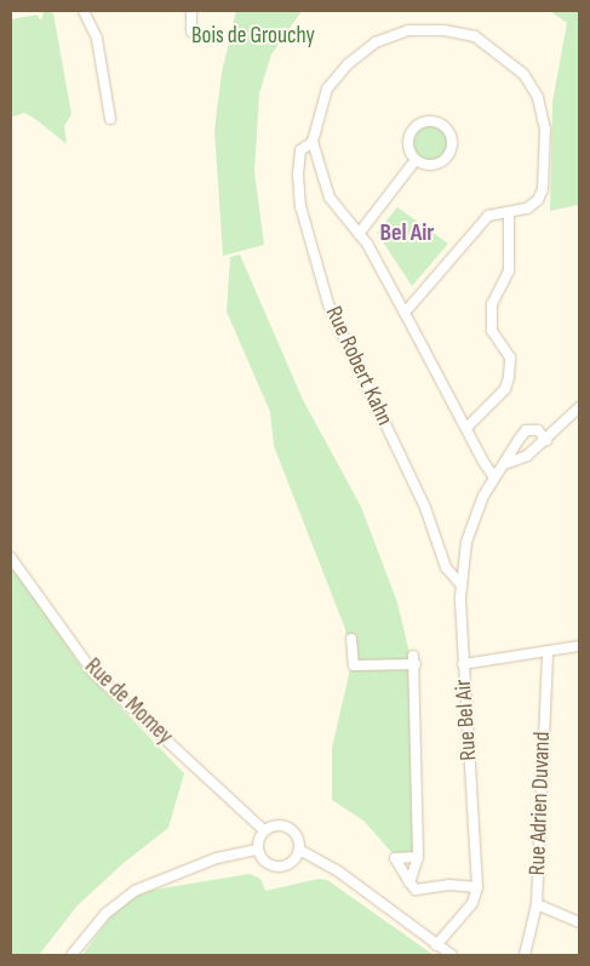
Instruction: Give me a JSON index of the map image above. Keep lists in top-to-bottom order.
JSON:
{
  "streets": {
    "street": [
      "Rue Robert Kahn",
      "Rue de Momey",
      "Rue Bel Air",
      "Rue Adrien Duvand"
    ]
  },
  "crossings": [
    ["Rue Robert Kahn", "Rue Bel Air"]
  ],
  "districts": ["Bel Air"],
  "parks": ["Bois de Grouchy"]
}
